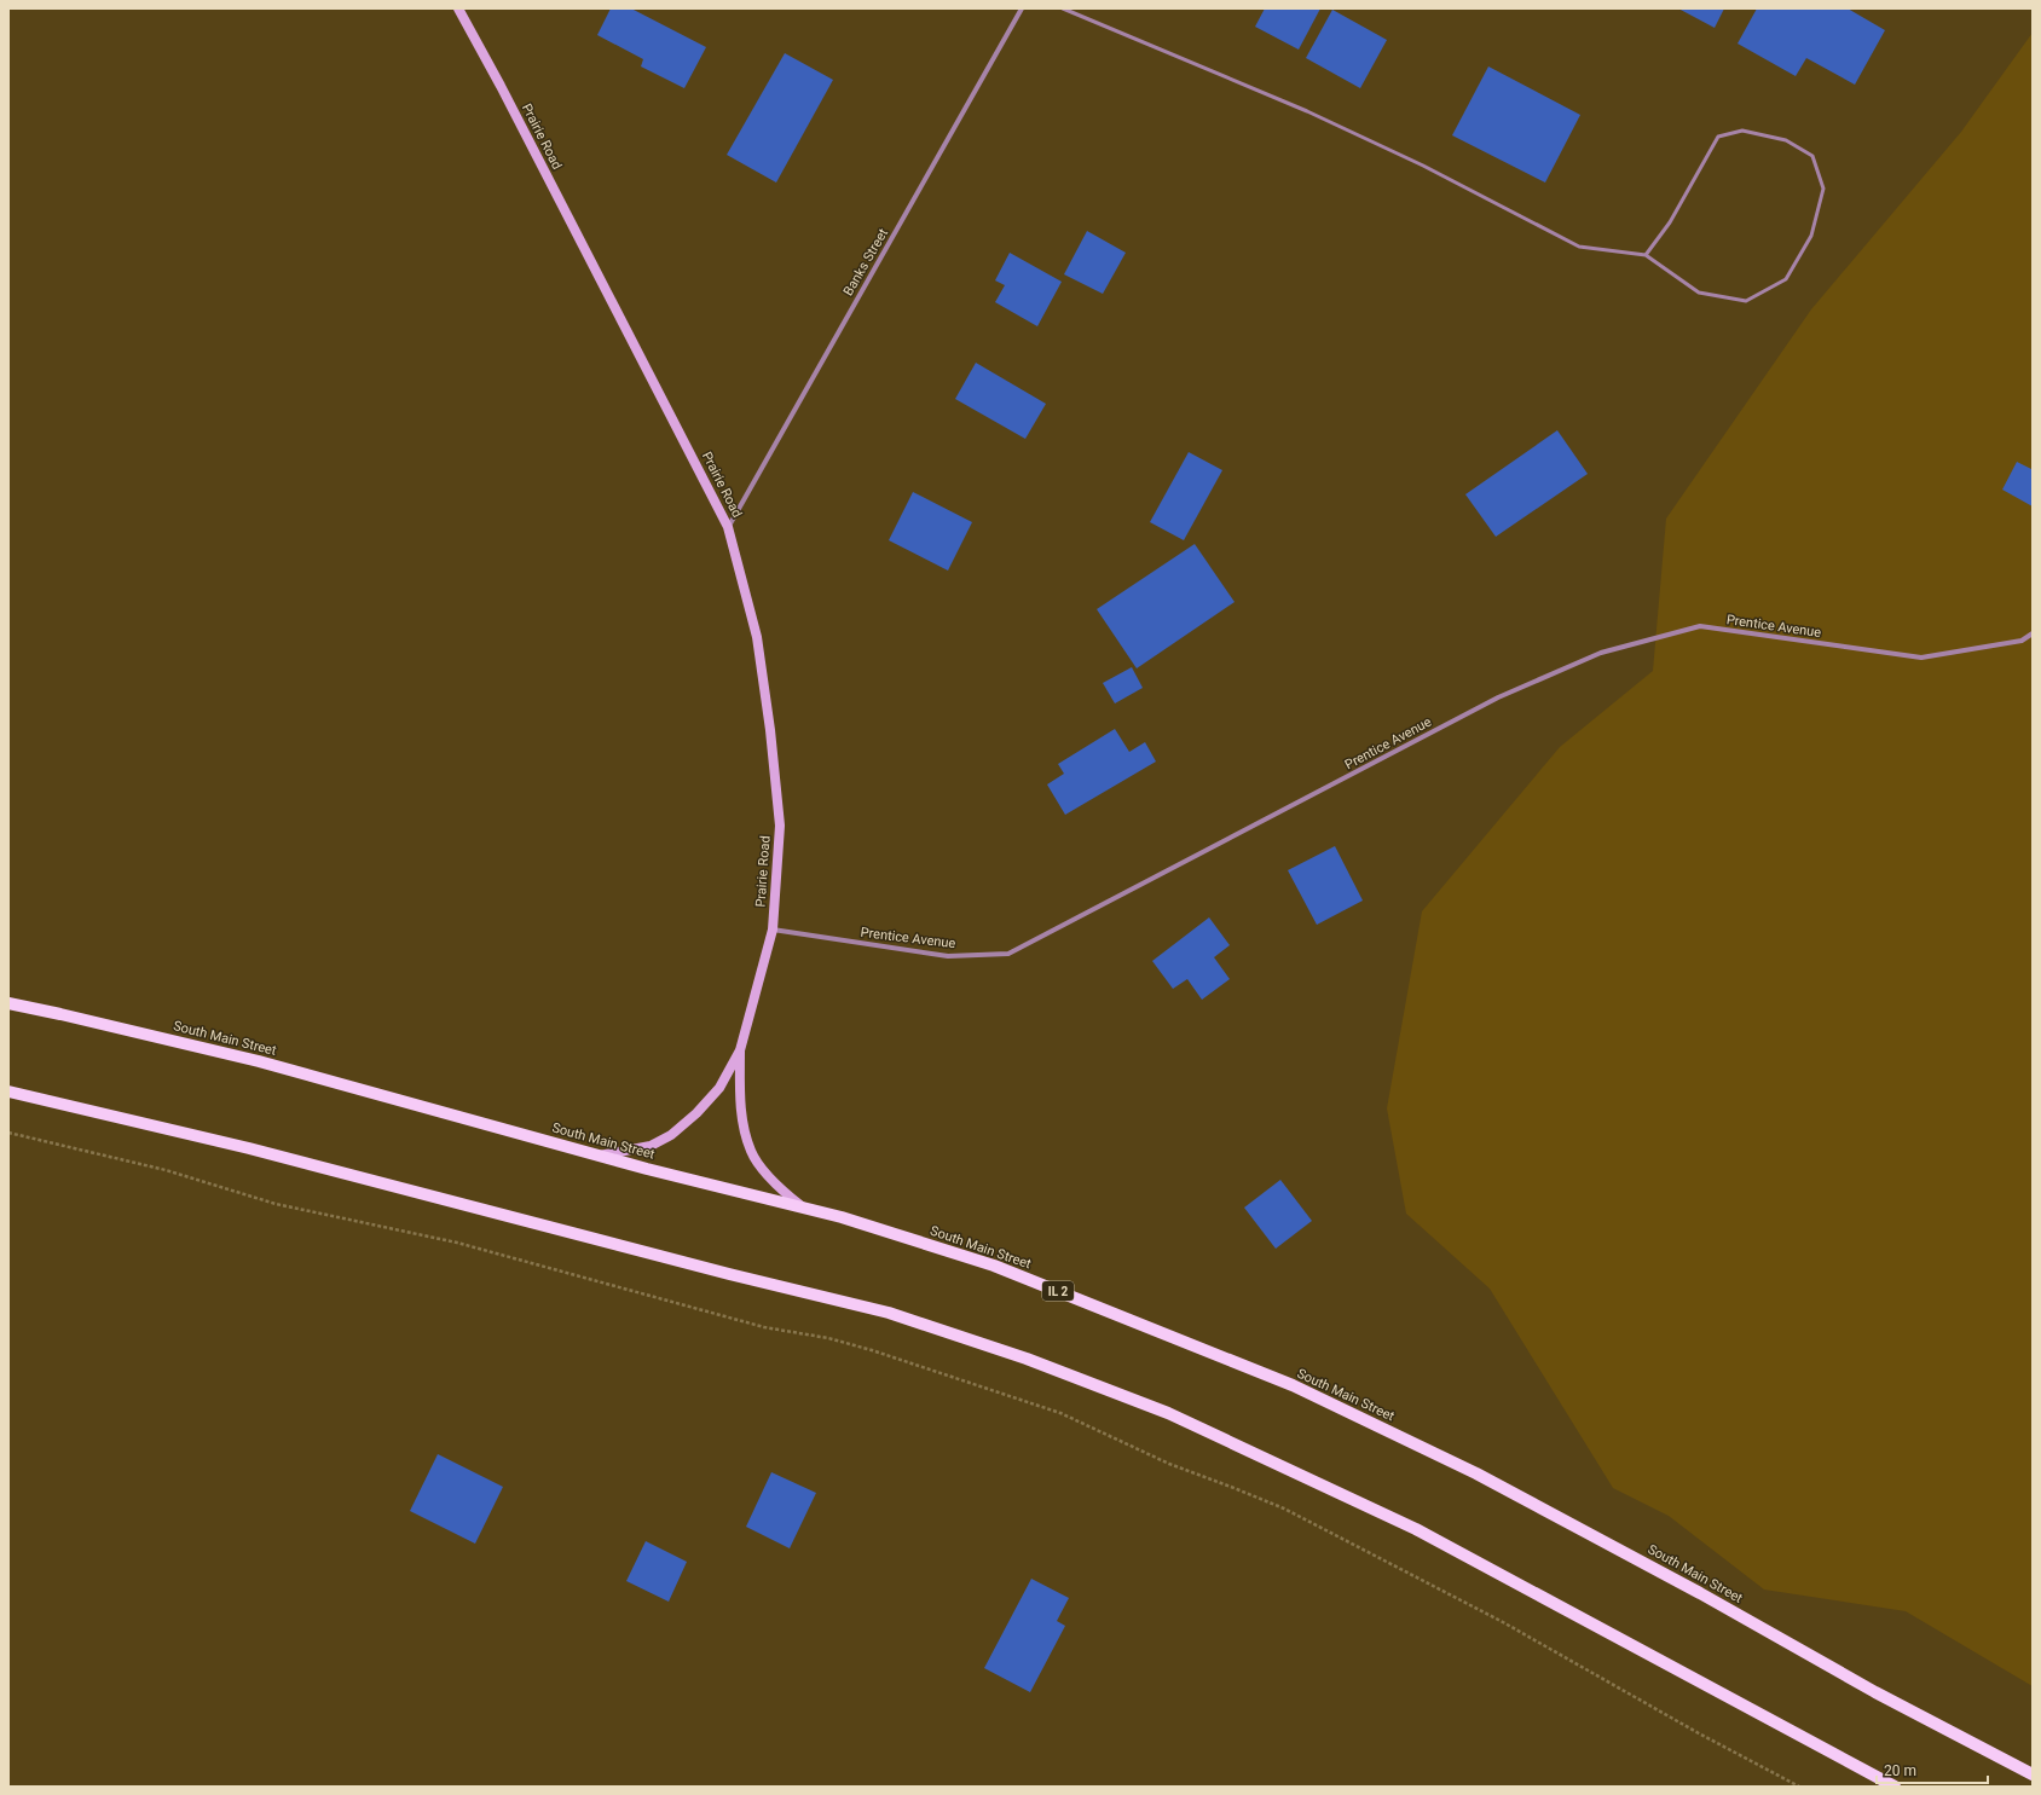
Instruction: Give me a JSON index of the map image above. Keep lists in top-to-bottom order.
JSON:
{
  "streets": {
    "main road": ["South Main Street", "IL 2"],
    "street": ["Prairie Road", "Banks Street", "Prentice Avenue"]
  },
  "crossings": [
    ["Prairie Road", "Banks Street"],
    ["Prairie Road", "Prentice Avenue"],
    ["Prairie Road", "South Main Street"]
  ],
  "scale_bar": "20 m"
}
